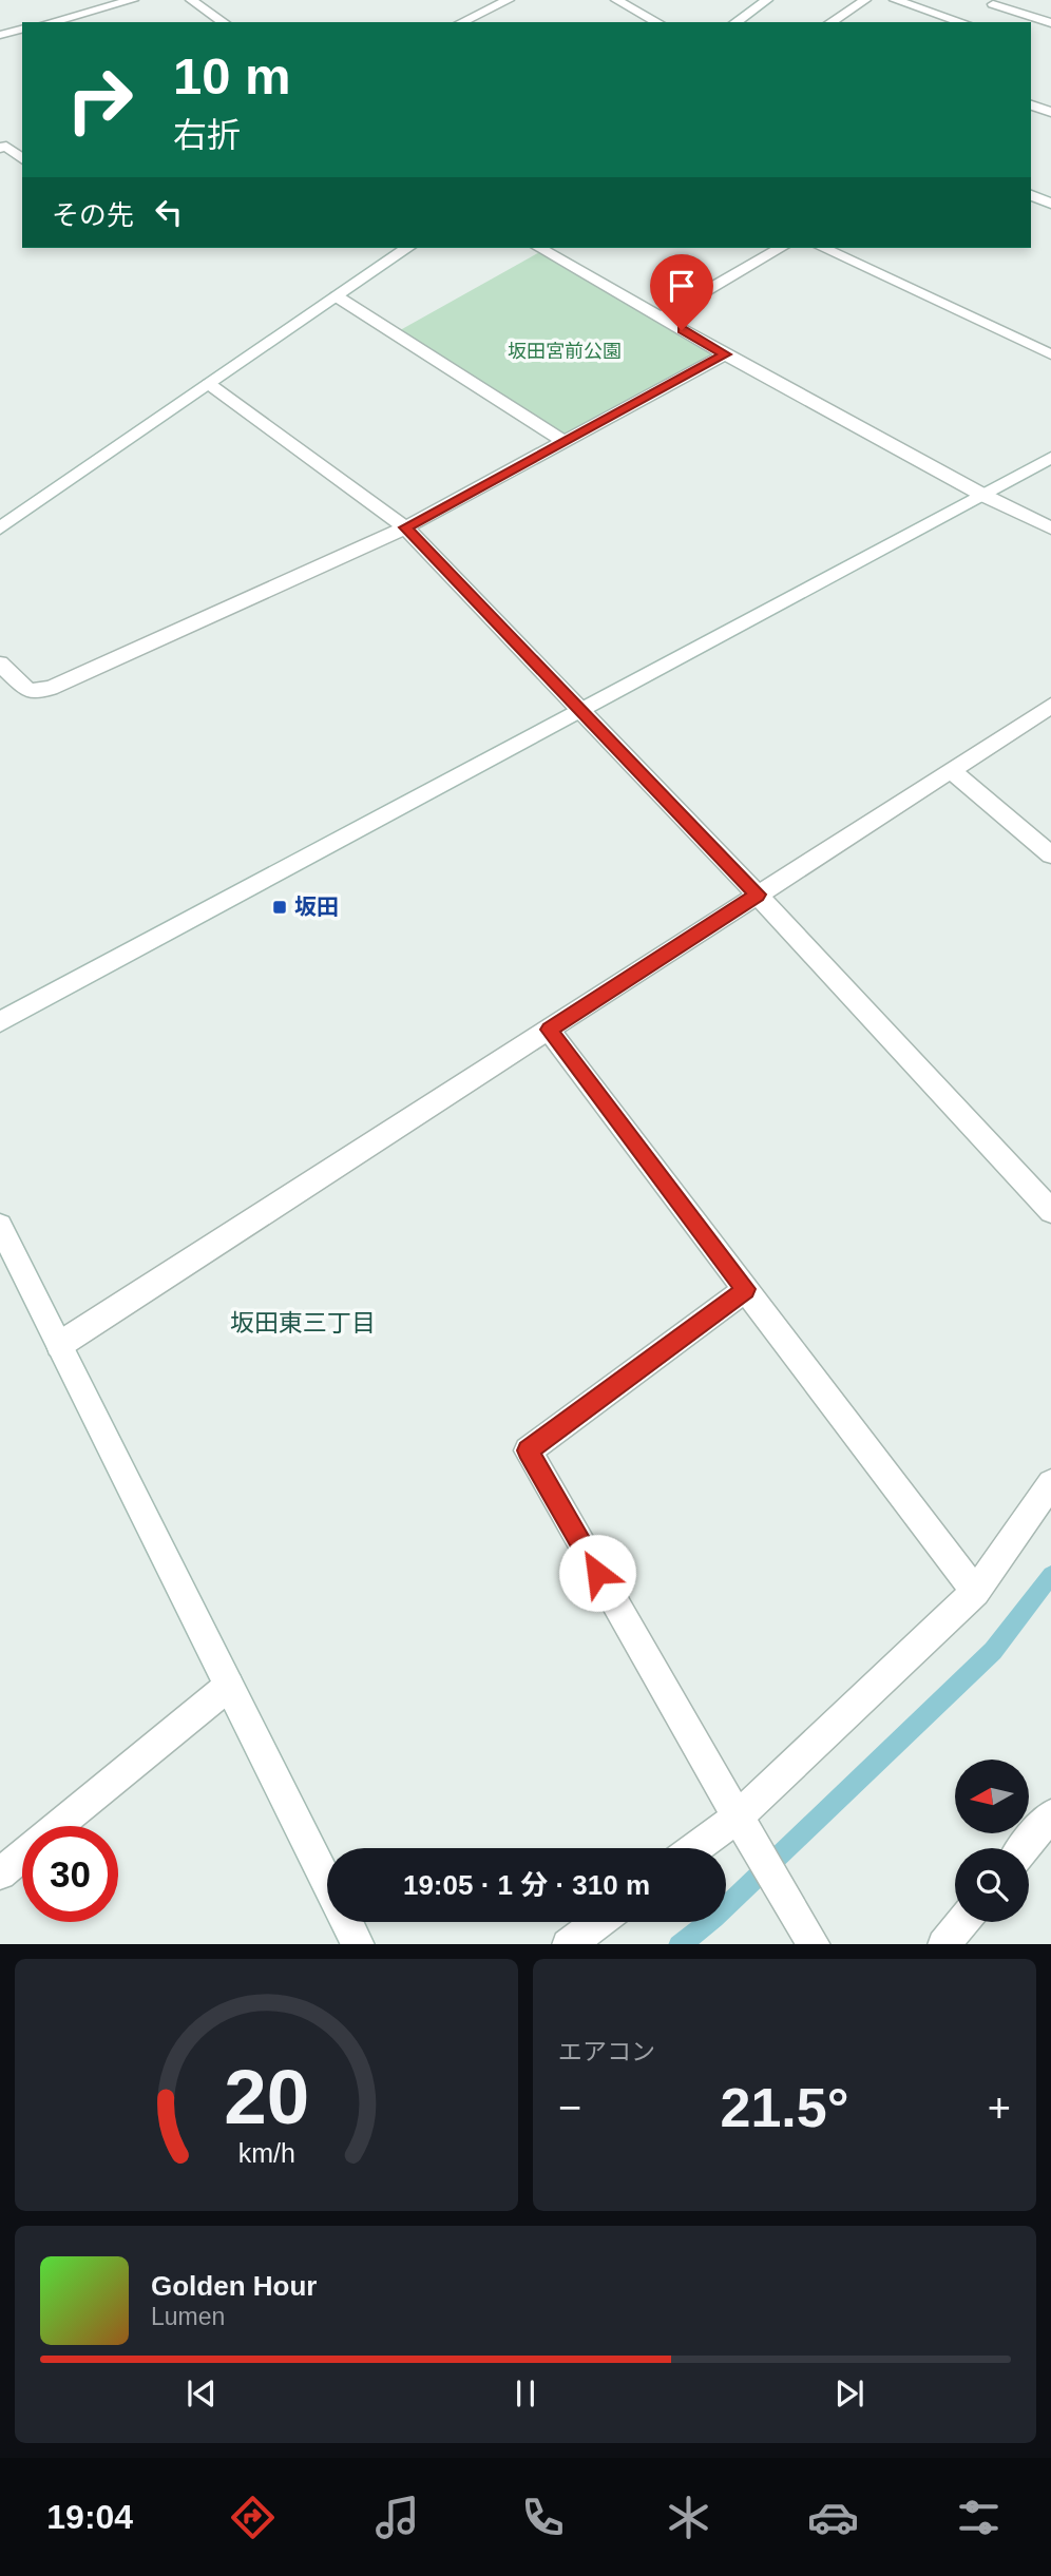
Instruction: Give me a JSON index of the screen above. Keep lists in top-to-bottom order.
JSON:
{
  "districts": ["坂田東三丁目"],
  "parks": ["坂田宮前公園"],
  "places": {
    "transit": ["坂田"]
  },
  "north": "left",
  "page": {
    "turn": ["10 m", "右折"],
    "then": "その先",
    "limit": "30",
    "trip": "19:05 · 1 分 · 310 m",
    "tile": "エアコン",
    "heat": ["−", "21.5°", "+"],
    "song": ["Golden Hour", "Lumen"],
    "tabs": "19:04",
    "gauge": ["20", "km/h"]
  }
}
